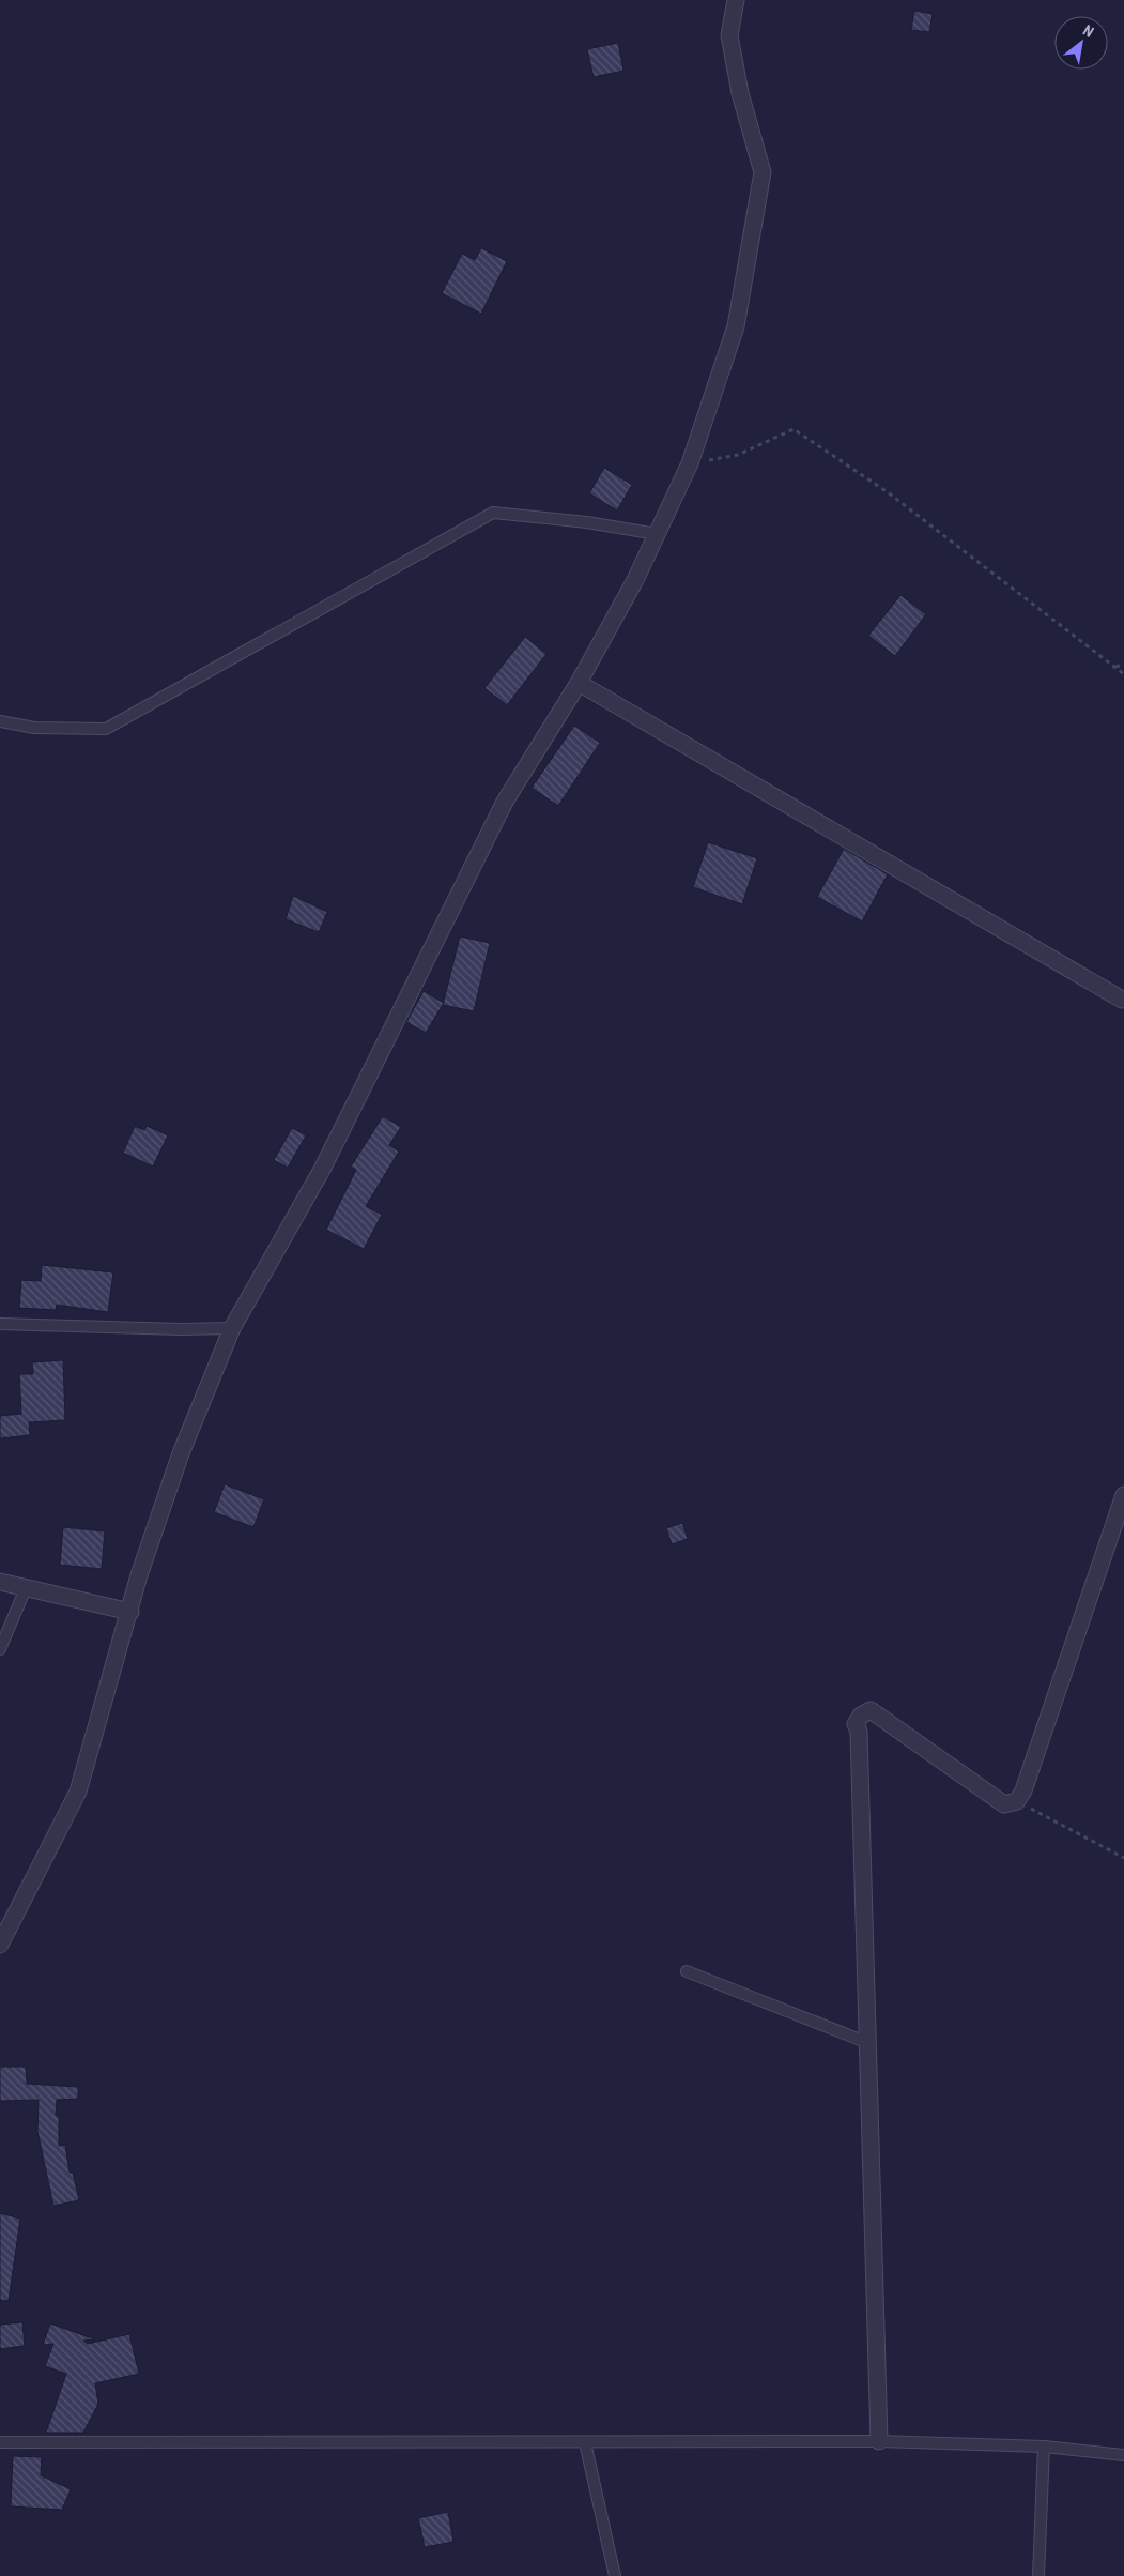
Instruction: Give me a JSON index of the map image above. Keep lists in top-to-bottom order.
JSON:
{
  "north": "top right"
}
